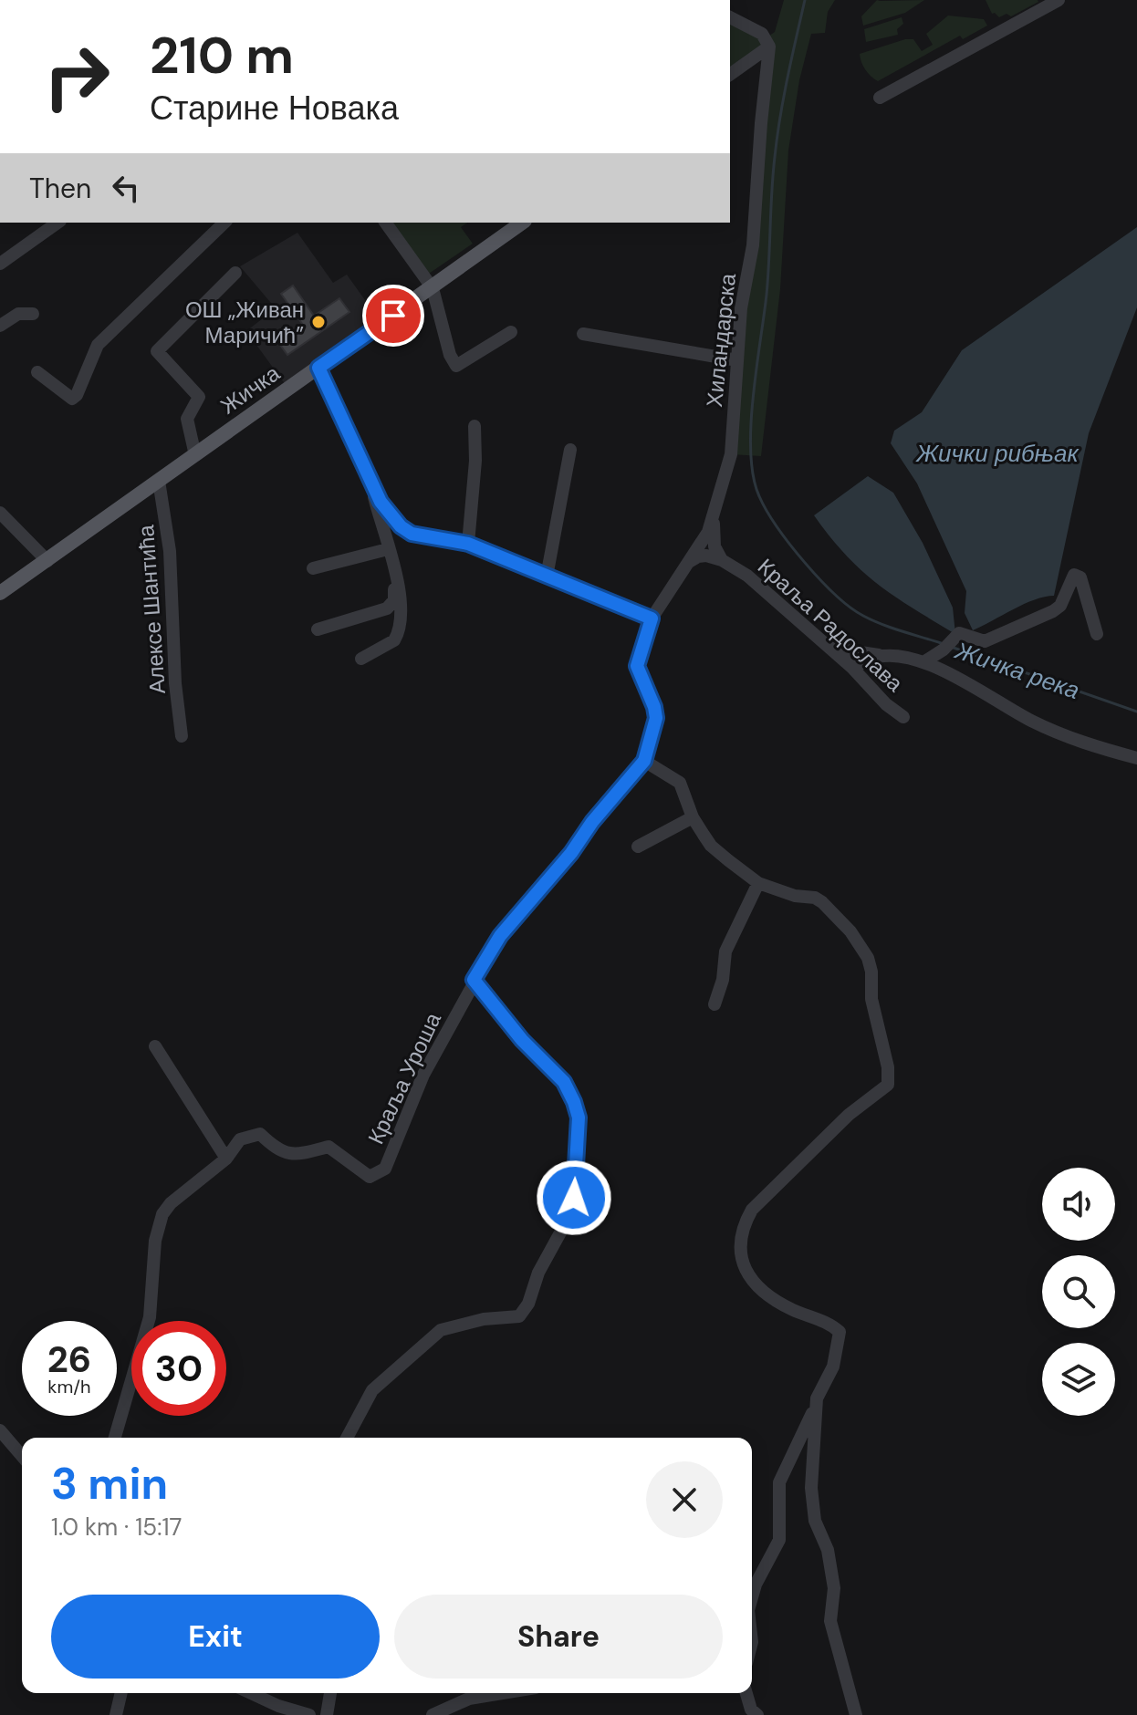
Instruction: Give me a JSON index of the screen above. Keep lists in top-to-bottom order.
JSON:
{
  "streets": {
    "main road": ["Жичка"],
    "street": [
      "Хиландарска",
      "Алексе Шантића",
      "Краља Радослава",
      "Краља Уроша"
    ]
  },
  "crossings": [
    ["Жичка", "Алексе Шантића"]
  ],
  "water": ["Жички рибњак", "Жичка река"],
  "places": ["ОШ „Живан Маричић”"],
  "page": {
    "turn": ["210 m", "Старине Новака"],
    "then": "Then",
    "speed": "26 km/h",
    "limit": "30",
    "heading": ["3 min", "1.0 km · 15:17"],
    "buttons": ["Exit", "Share"]
  }
}
